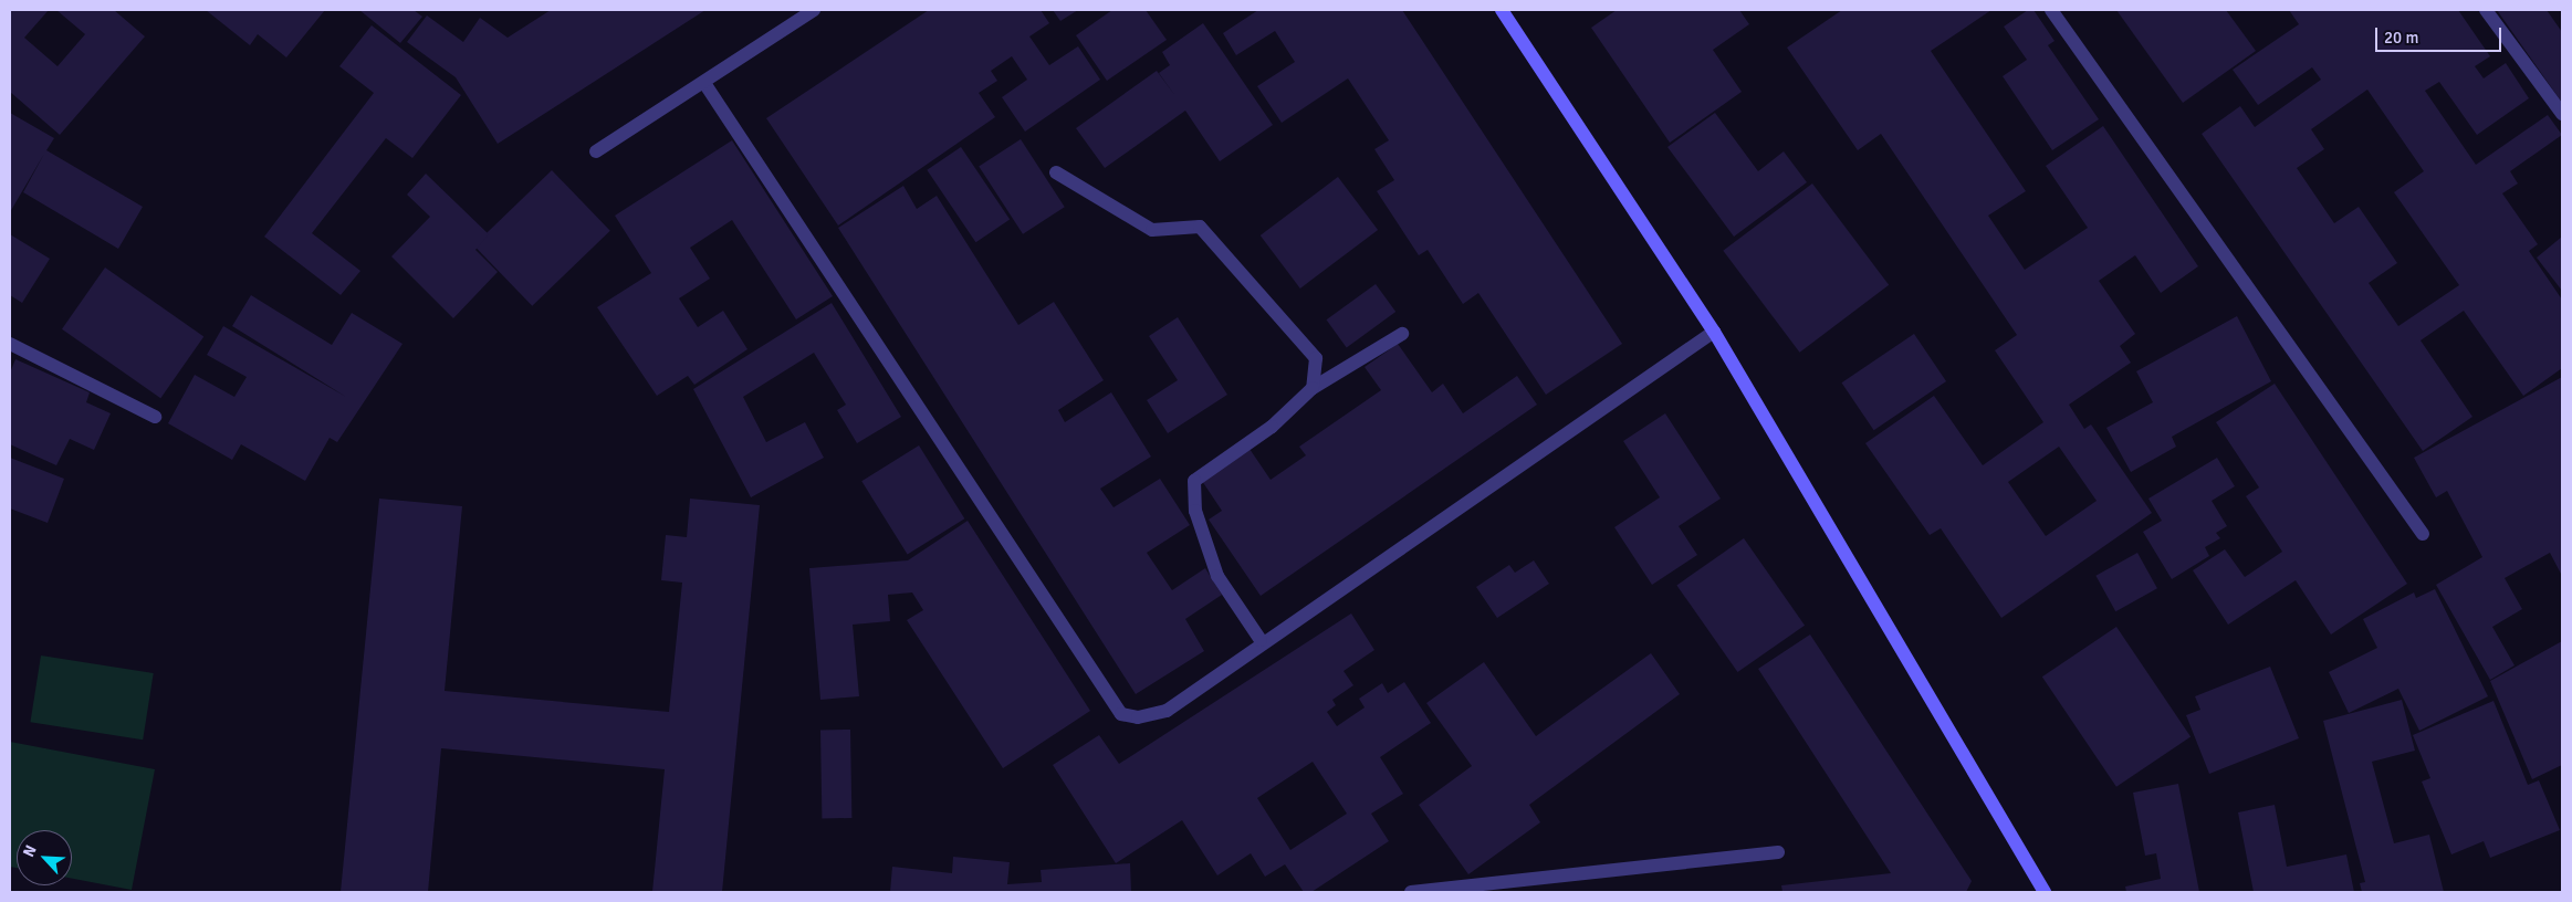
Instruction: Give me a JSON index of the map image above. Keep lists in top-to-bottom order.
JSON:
{
  "scale_bar": "20 m",
  "north": "top left"
}
